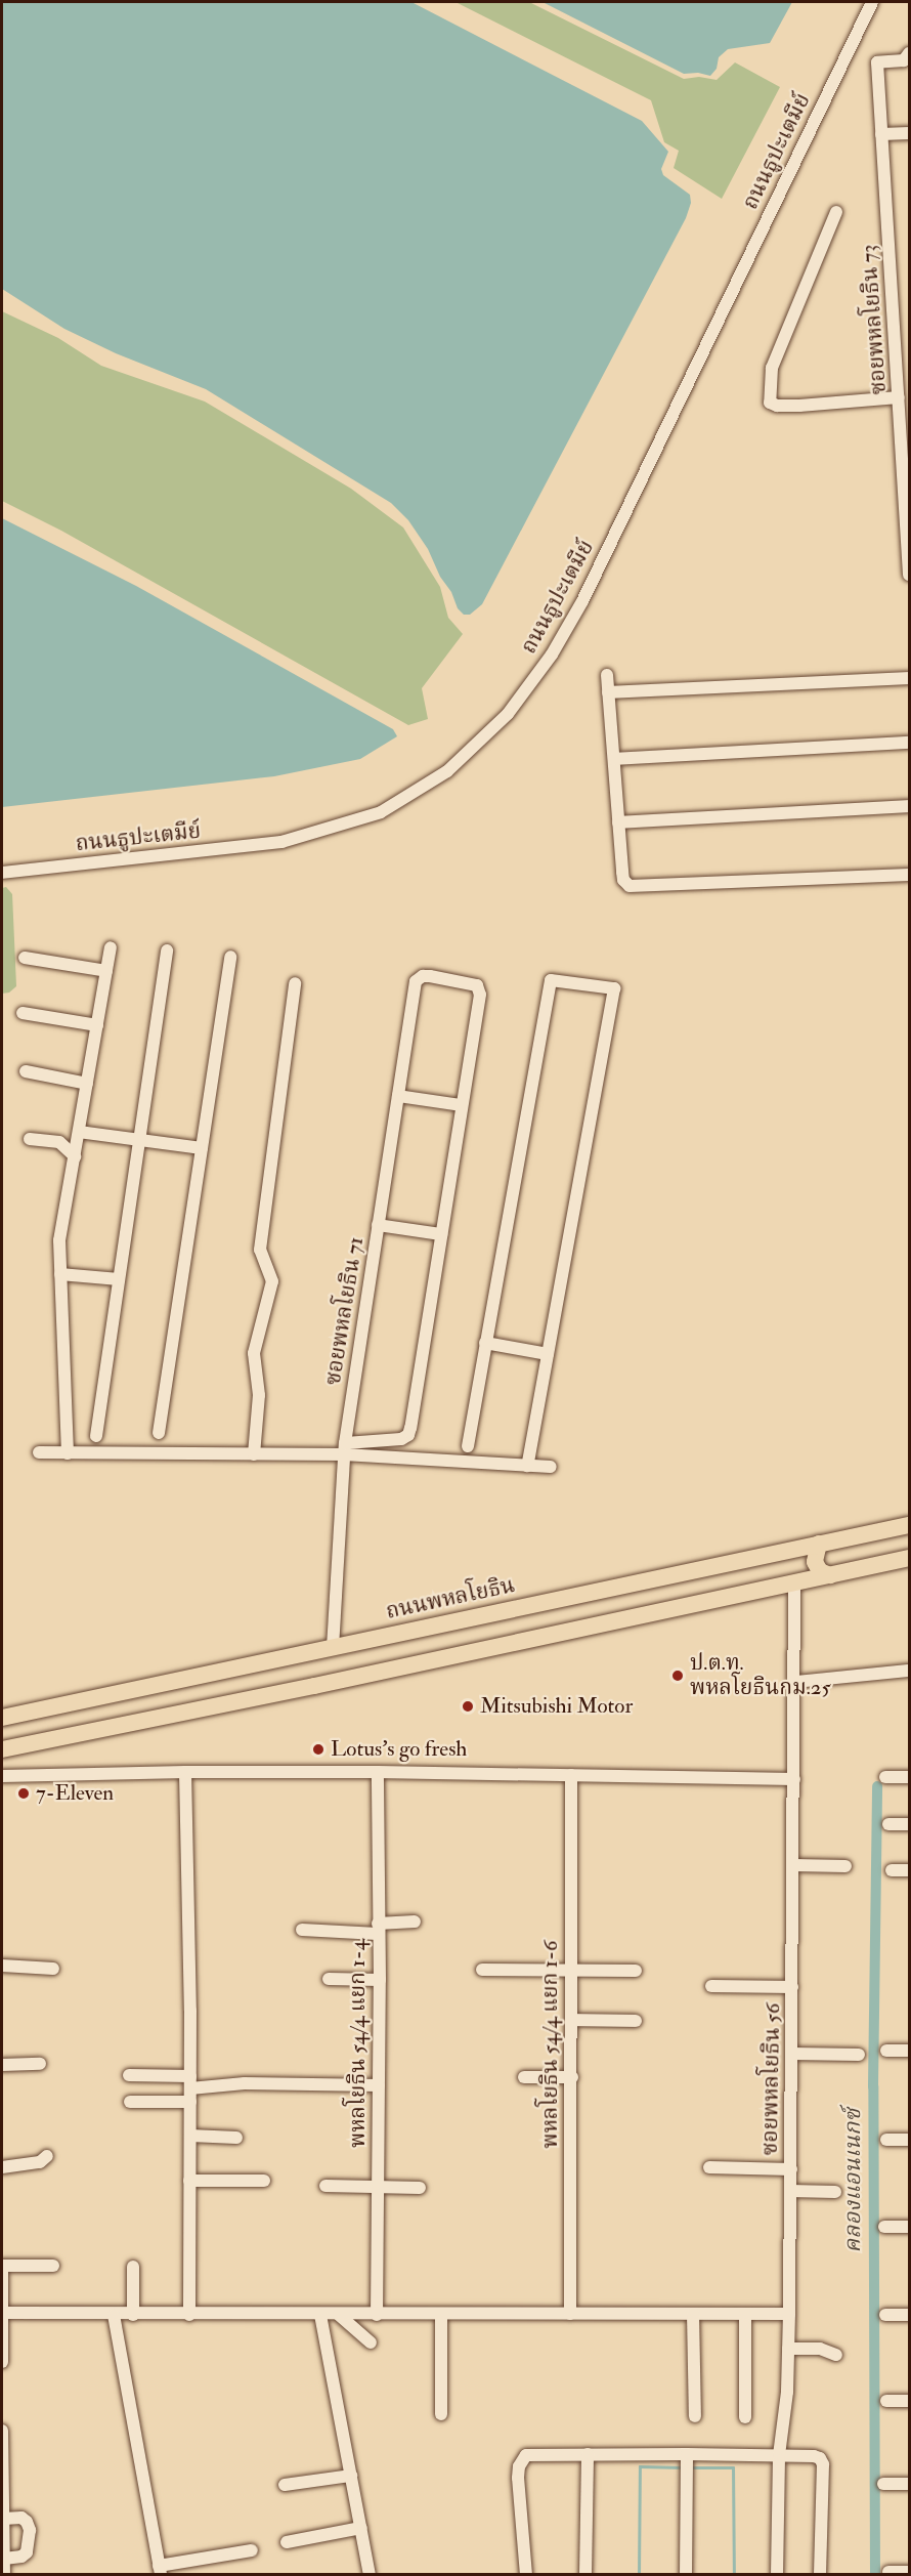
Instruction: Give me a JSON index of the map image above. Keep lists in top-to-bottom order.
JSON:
{
  "streets": {
    "main road": ["ถนนพหลโยธิน"],
    "street": [
      "ถนนธูปะเตมีย์",
      "ซอยพหลโยธิน 73",
      "ซอยพหลโยธิน 71",
      "พหลโยธิน 54/4 แยก 1-4",
      "พหลโยธิน 54/4 แยก 1-6",
      "ซอยพหลโยธิน 56"
    ]
  },
  "crossings": [
    ["ซอยพหลโยธิน 71", "ถนนพหลโยธิน"]
  ],
  "water": ["คลองแอนเนกซ์"],
  "places": [
    "ป.ต.ท. พหลโยธินกม.25",
    "Mitsubishi Motor",
    "Lotus's go fresh",
    "7-Eleven"
  ]
}
